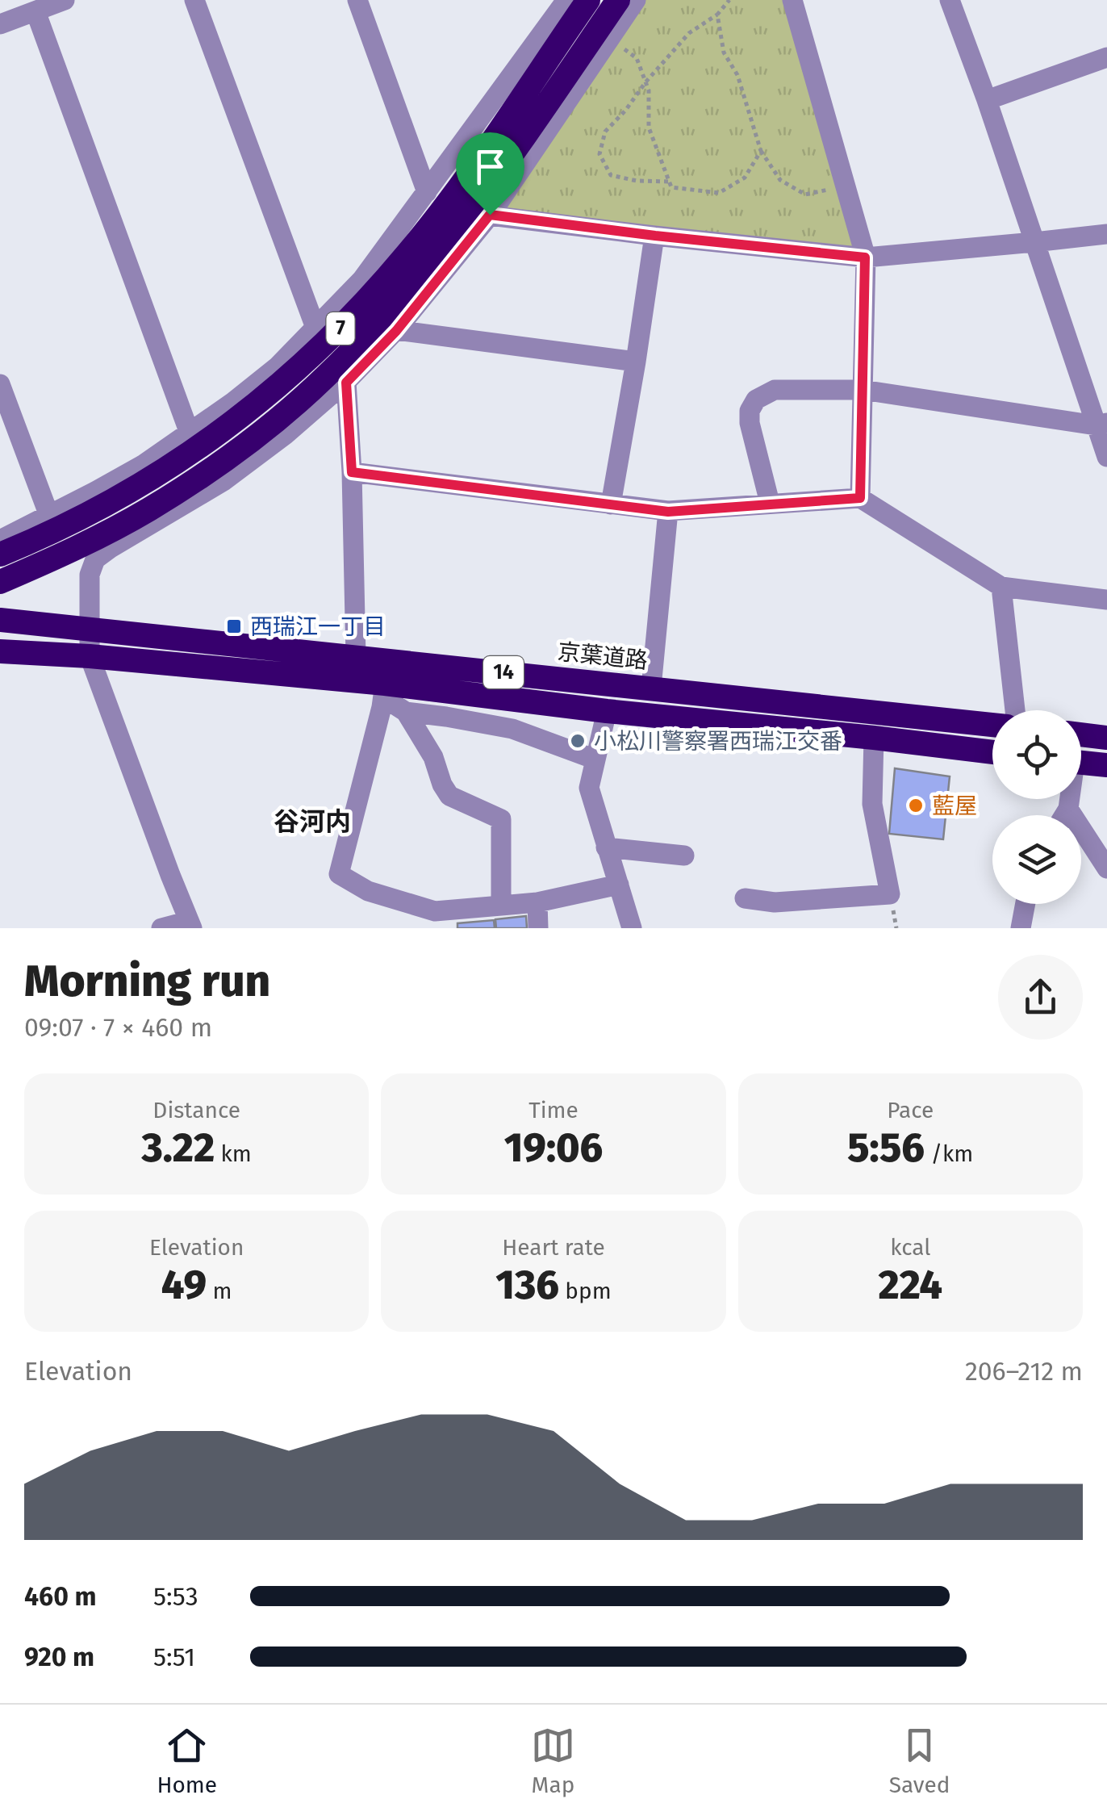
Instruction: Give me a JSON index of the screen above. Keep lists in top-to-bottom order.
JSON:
{
  "streets": {
    "highway": ["7", "京葉道路", "14"]
  },
  "districts": ["谷河内"],
  "places": {
    "transit": ["西瑞江一丁目"],
    "other": ["小松川警察署西瑞江交番", "藍屋"]
  },
  "page": {
    "heading": ["Morning run", "09:07 · 7 × 460 m"],
    "stats": [
      ["Distance", "3.22 km"],
      ["Time", "19:06"],
      ["Pace", "5:56 /km"],
      ["Elevation", "49 m"],
      ["Heart rate", "136 bpm"],
      ["kcal", "224"]
    ],
    "chart": ["Elevation", "206–212 m"],
    "list": [
      {
        "name": "460 m",
        "note": "5:53"
      },
      {
        "name": "920 m",
        "note": "5:51"
      }
    ],
    "tabs": ["Home", "Map", "Saved"]
  }
}
